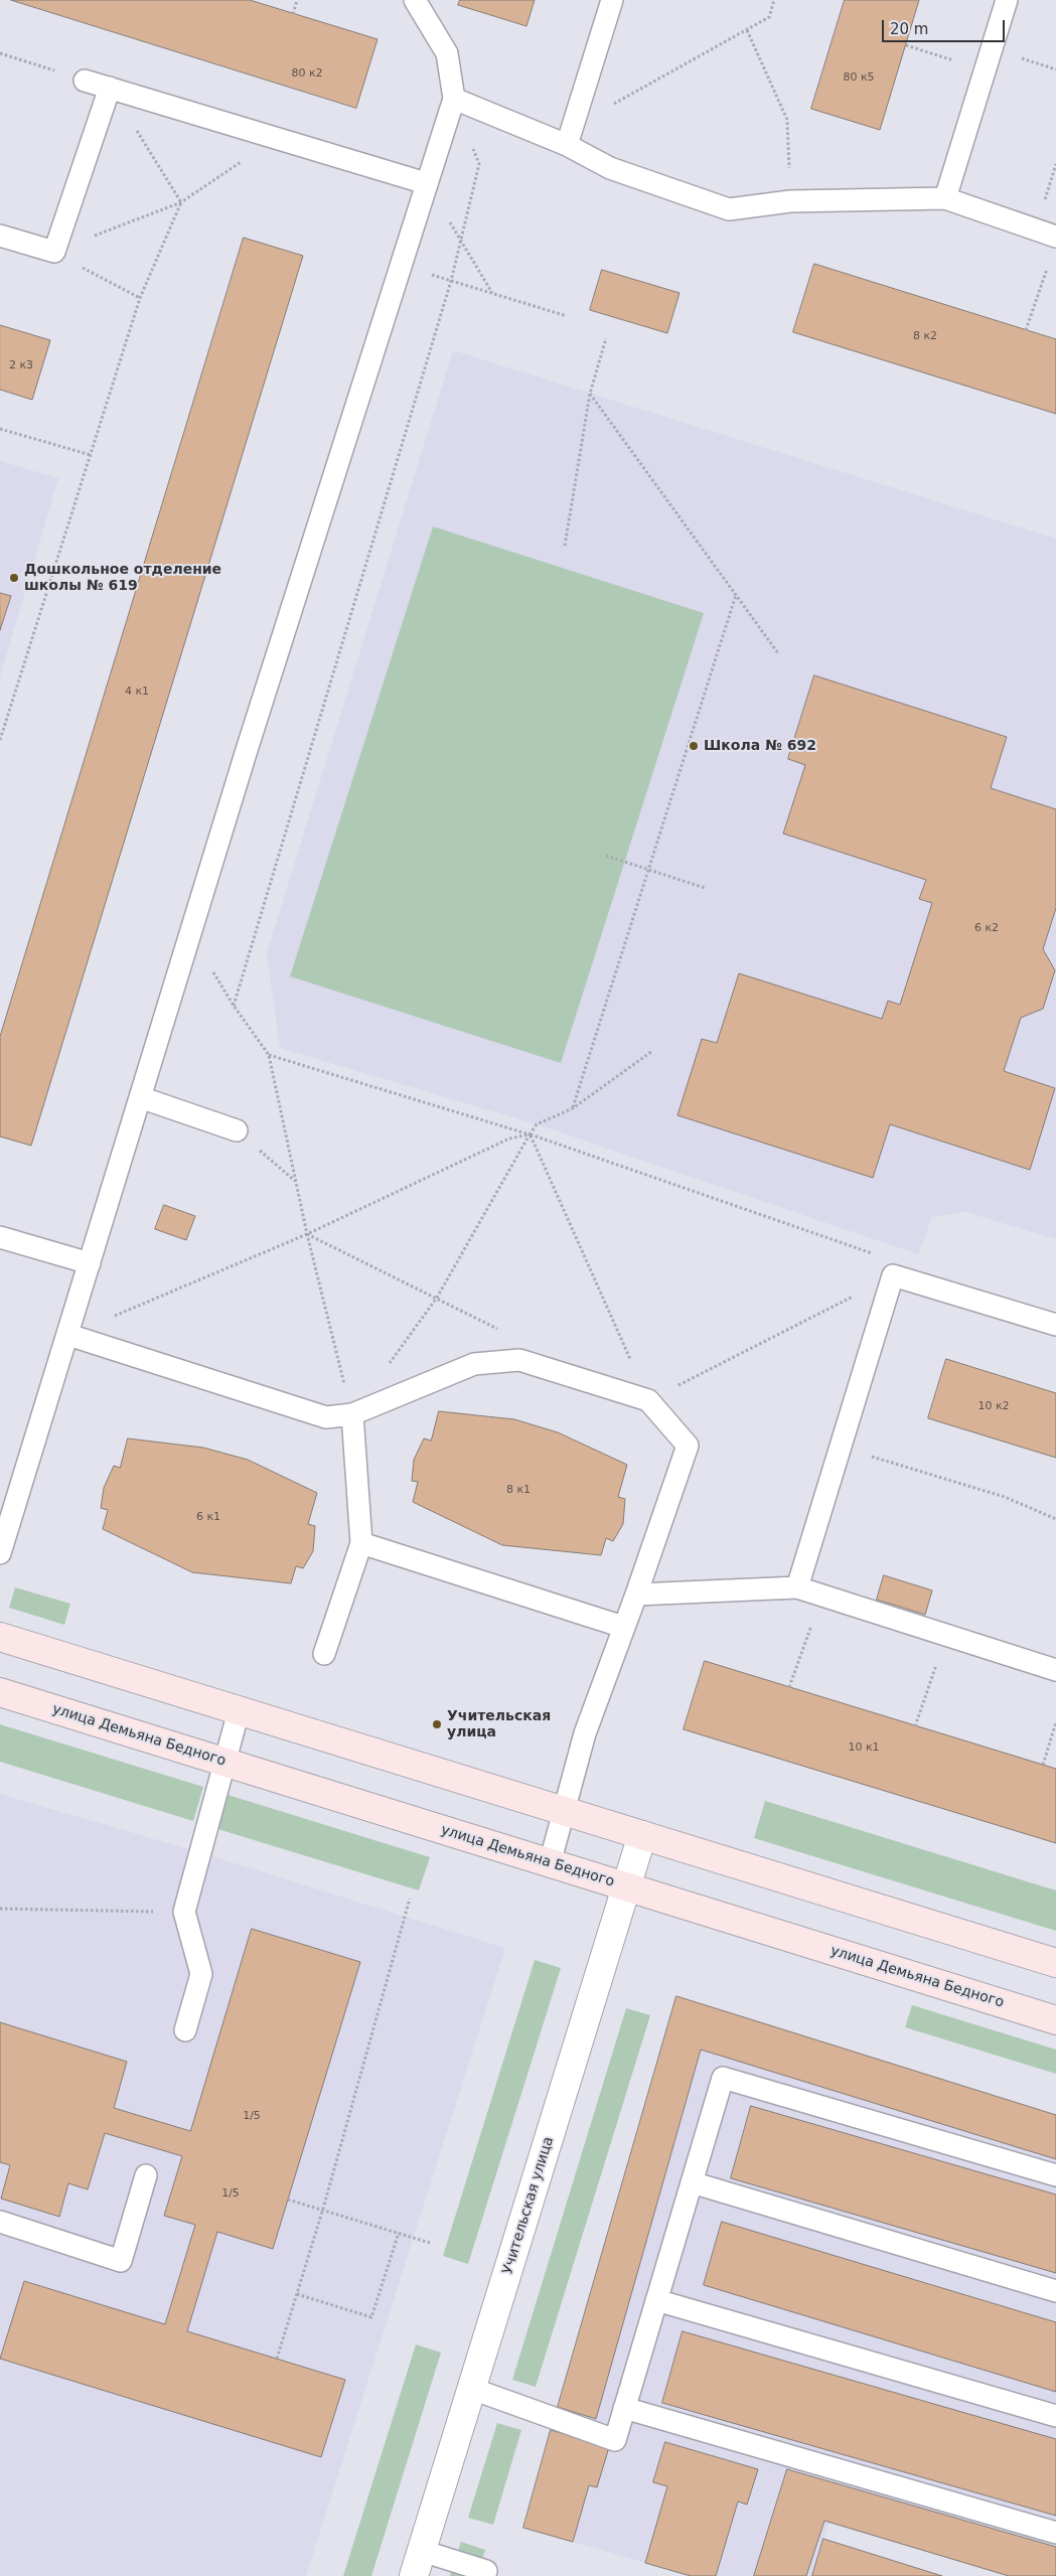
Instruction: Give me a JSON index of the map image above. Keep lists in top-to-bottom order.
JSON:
{
  "streets": {
    "street": ["улица Демьяна Бедного", "Учительская улица"]
  },
  "crossings": [
    ["улица Демьяна Бедного", "Учительская улица"]
  ],
  "places": ["Дошкольное отделение школы № 619", "Школа № 692", "Учительская улица"],
  "house_numbers": [
    "80 к2",
    "80 к5",
    "8 к2",
    "2 к3",
    "4 к1",
    "6 к2",
    "10 к2",
    "8 к1",
    "6 к1",
    "10 к1",
    "1/5",
    "1/5"
  ],
  "scale_bar": "20 m"
}
